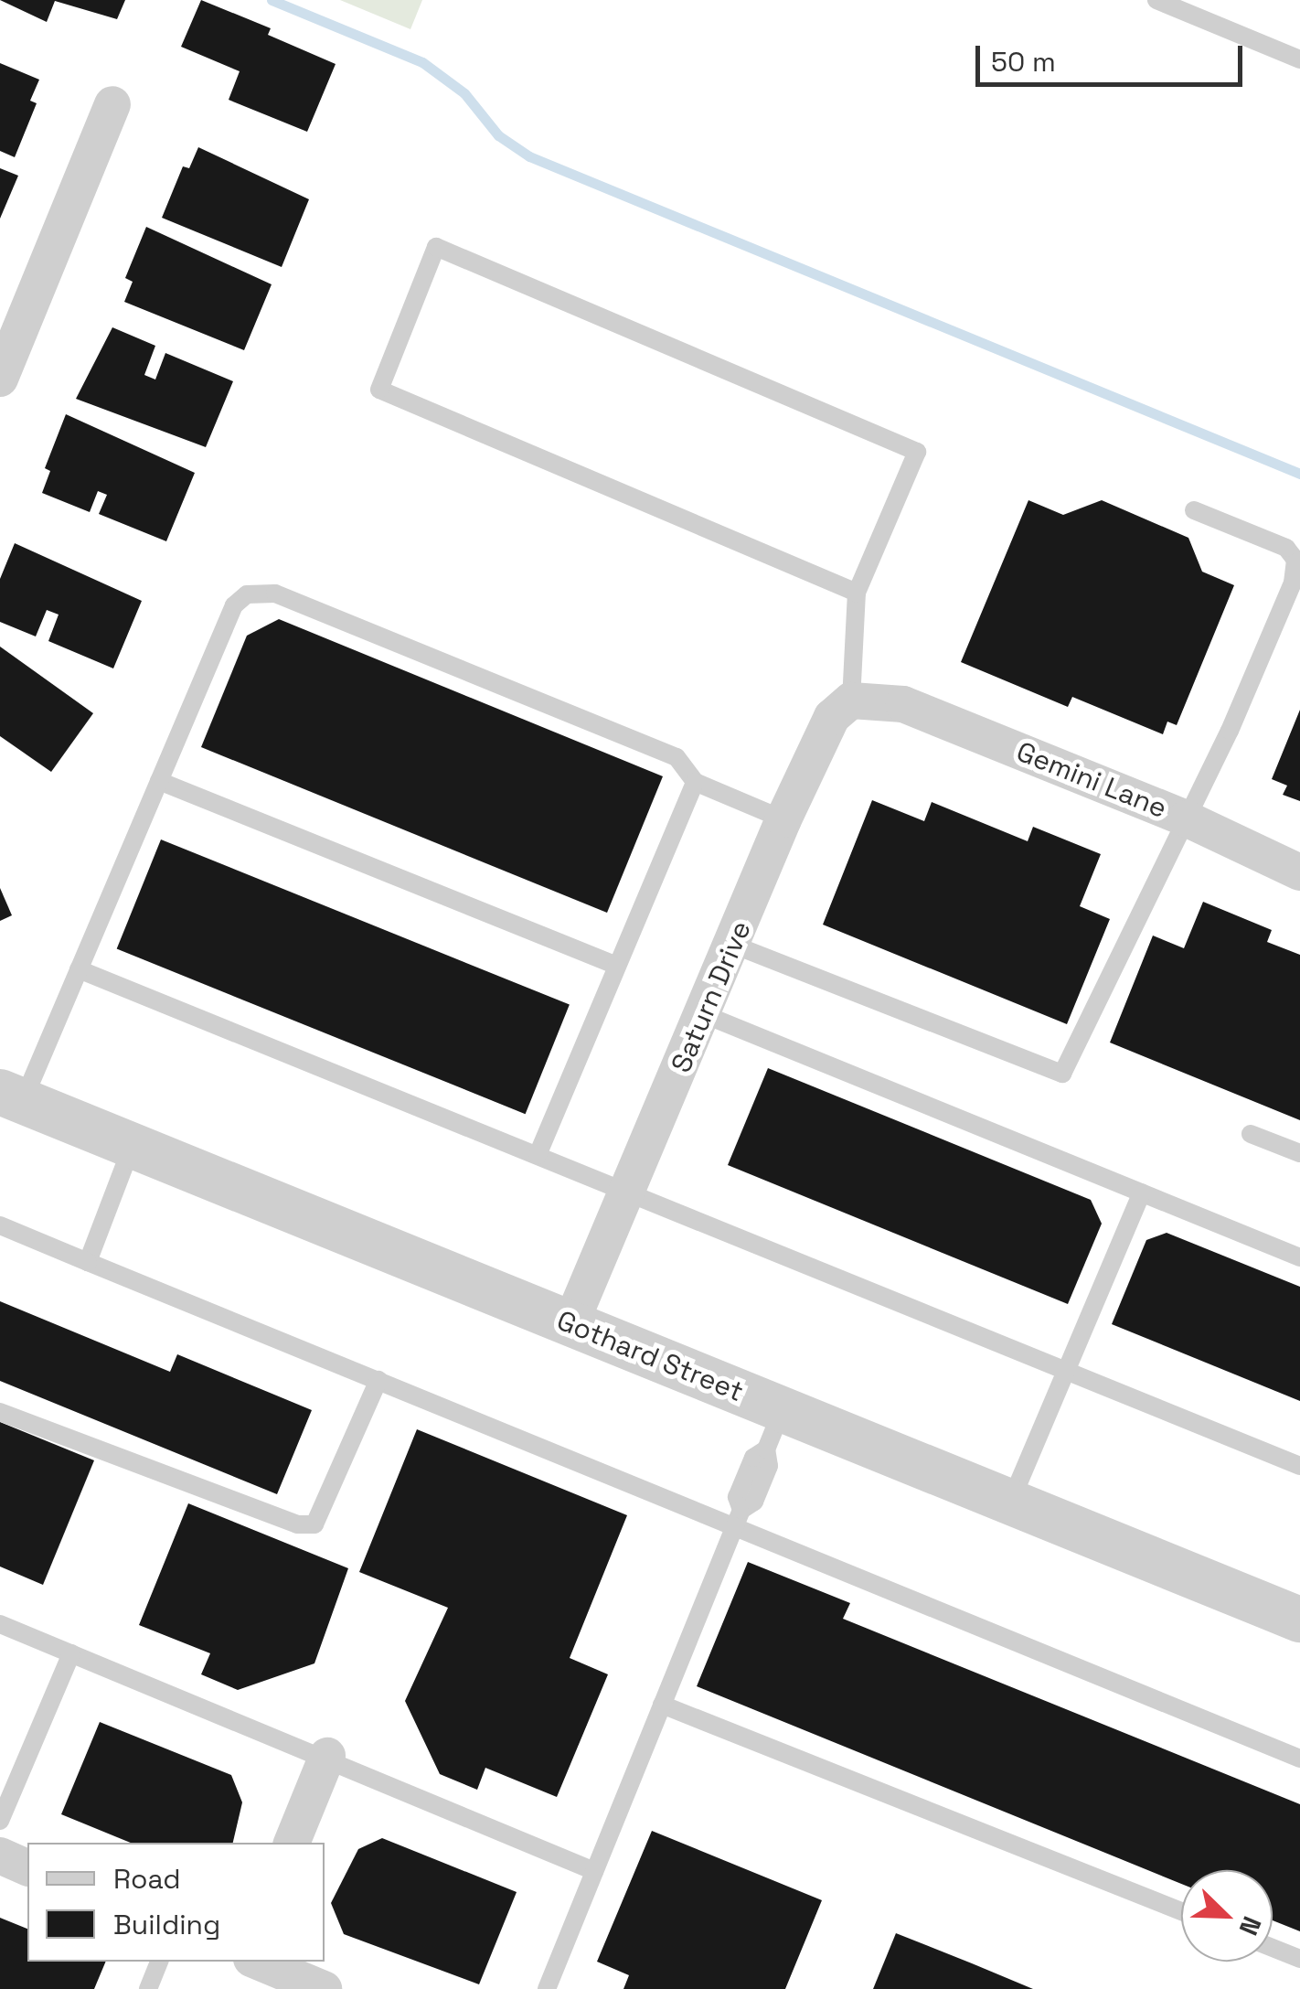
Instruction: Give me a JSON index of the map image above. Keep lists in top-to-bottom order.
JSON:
{
  "streets": {
    "street": ["Gemini Lane", "Saturn Drive", "Gothard Street"]
  },
  "crossings": [
    ["Gemini Lane", "Saturn Drive"],
    ["Saturn Drive", "Gothard Street"]
  ],
  "legend": ["Road", "Building"],
  "scale_bar": "50 m",
  "north": "bottom right"
}
